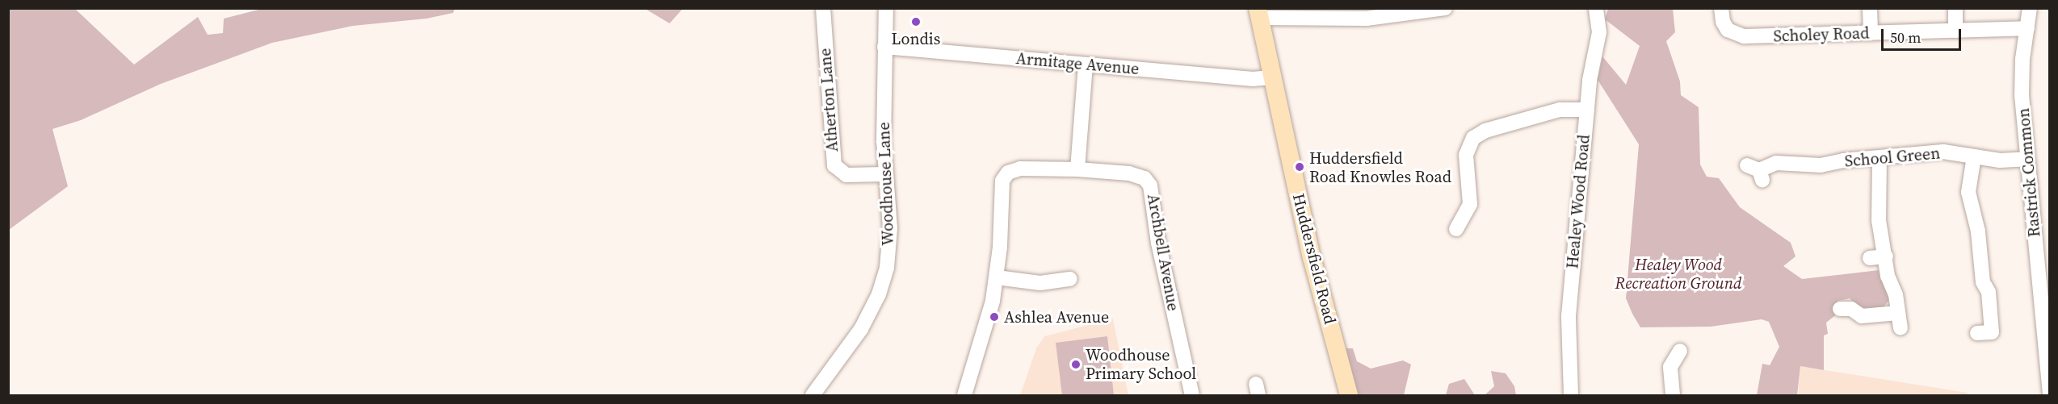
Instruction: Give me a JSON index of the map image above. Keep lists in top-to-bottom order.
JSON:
{
  "streets": {
    "main road": ["Huddersfield Road"],
    "street": [
      "Scholey Road",
      "Armitage Avenue",
      "Atherton Lane",
      "School Green",
      "Rastrick Common",
      "Woodhouse Lane",
      "Healey Wood Road",
      "Archbell Avenue"
    ]
  },
  "crossings": [
    ["Scholey Road", "Rastrick Common"],
    ["Armitage Avenue", "Woodhouse Lane"],
    ["Armitage Avenue", "Huddersfield Road"],
    ["Atherton Lane", "Woodhouse Lane"],
    ["School Green", "Rastrick Common"]
  ],
  "parks": ["Healey Wood Recreation Ground"],
  "places": [
    "Londis",
    "Huddersfield Road Knowles Road",
    "Ashlea Avenue",
    "Woodhouse Primary School"
  ],
  "scale_bar": "50 m"
}
